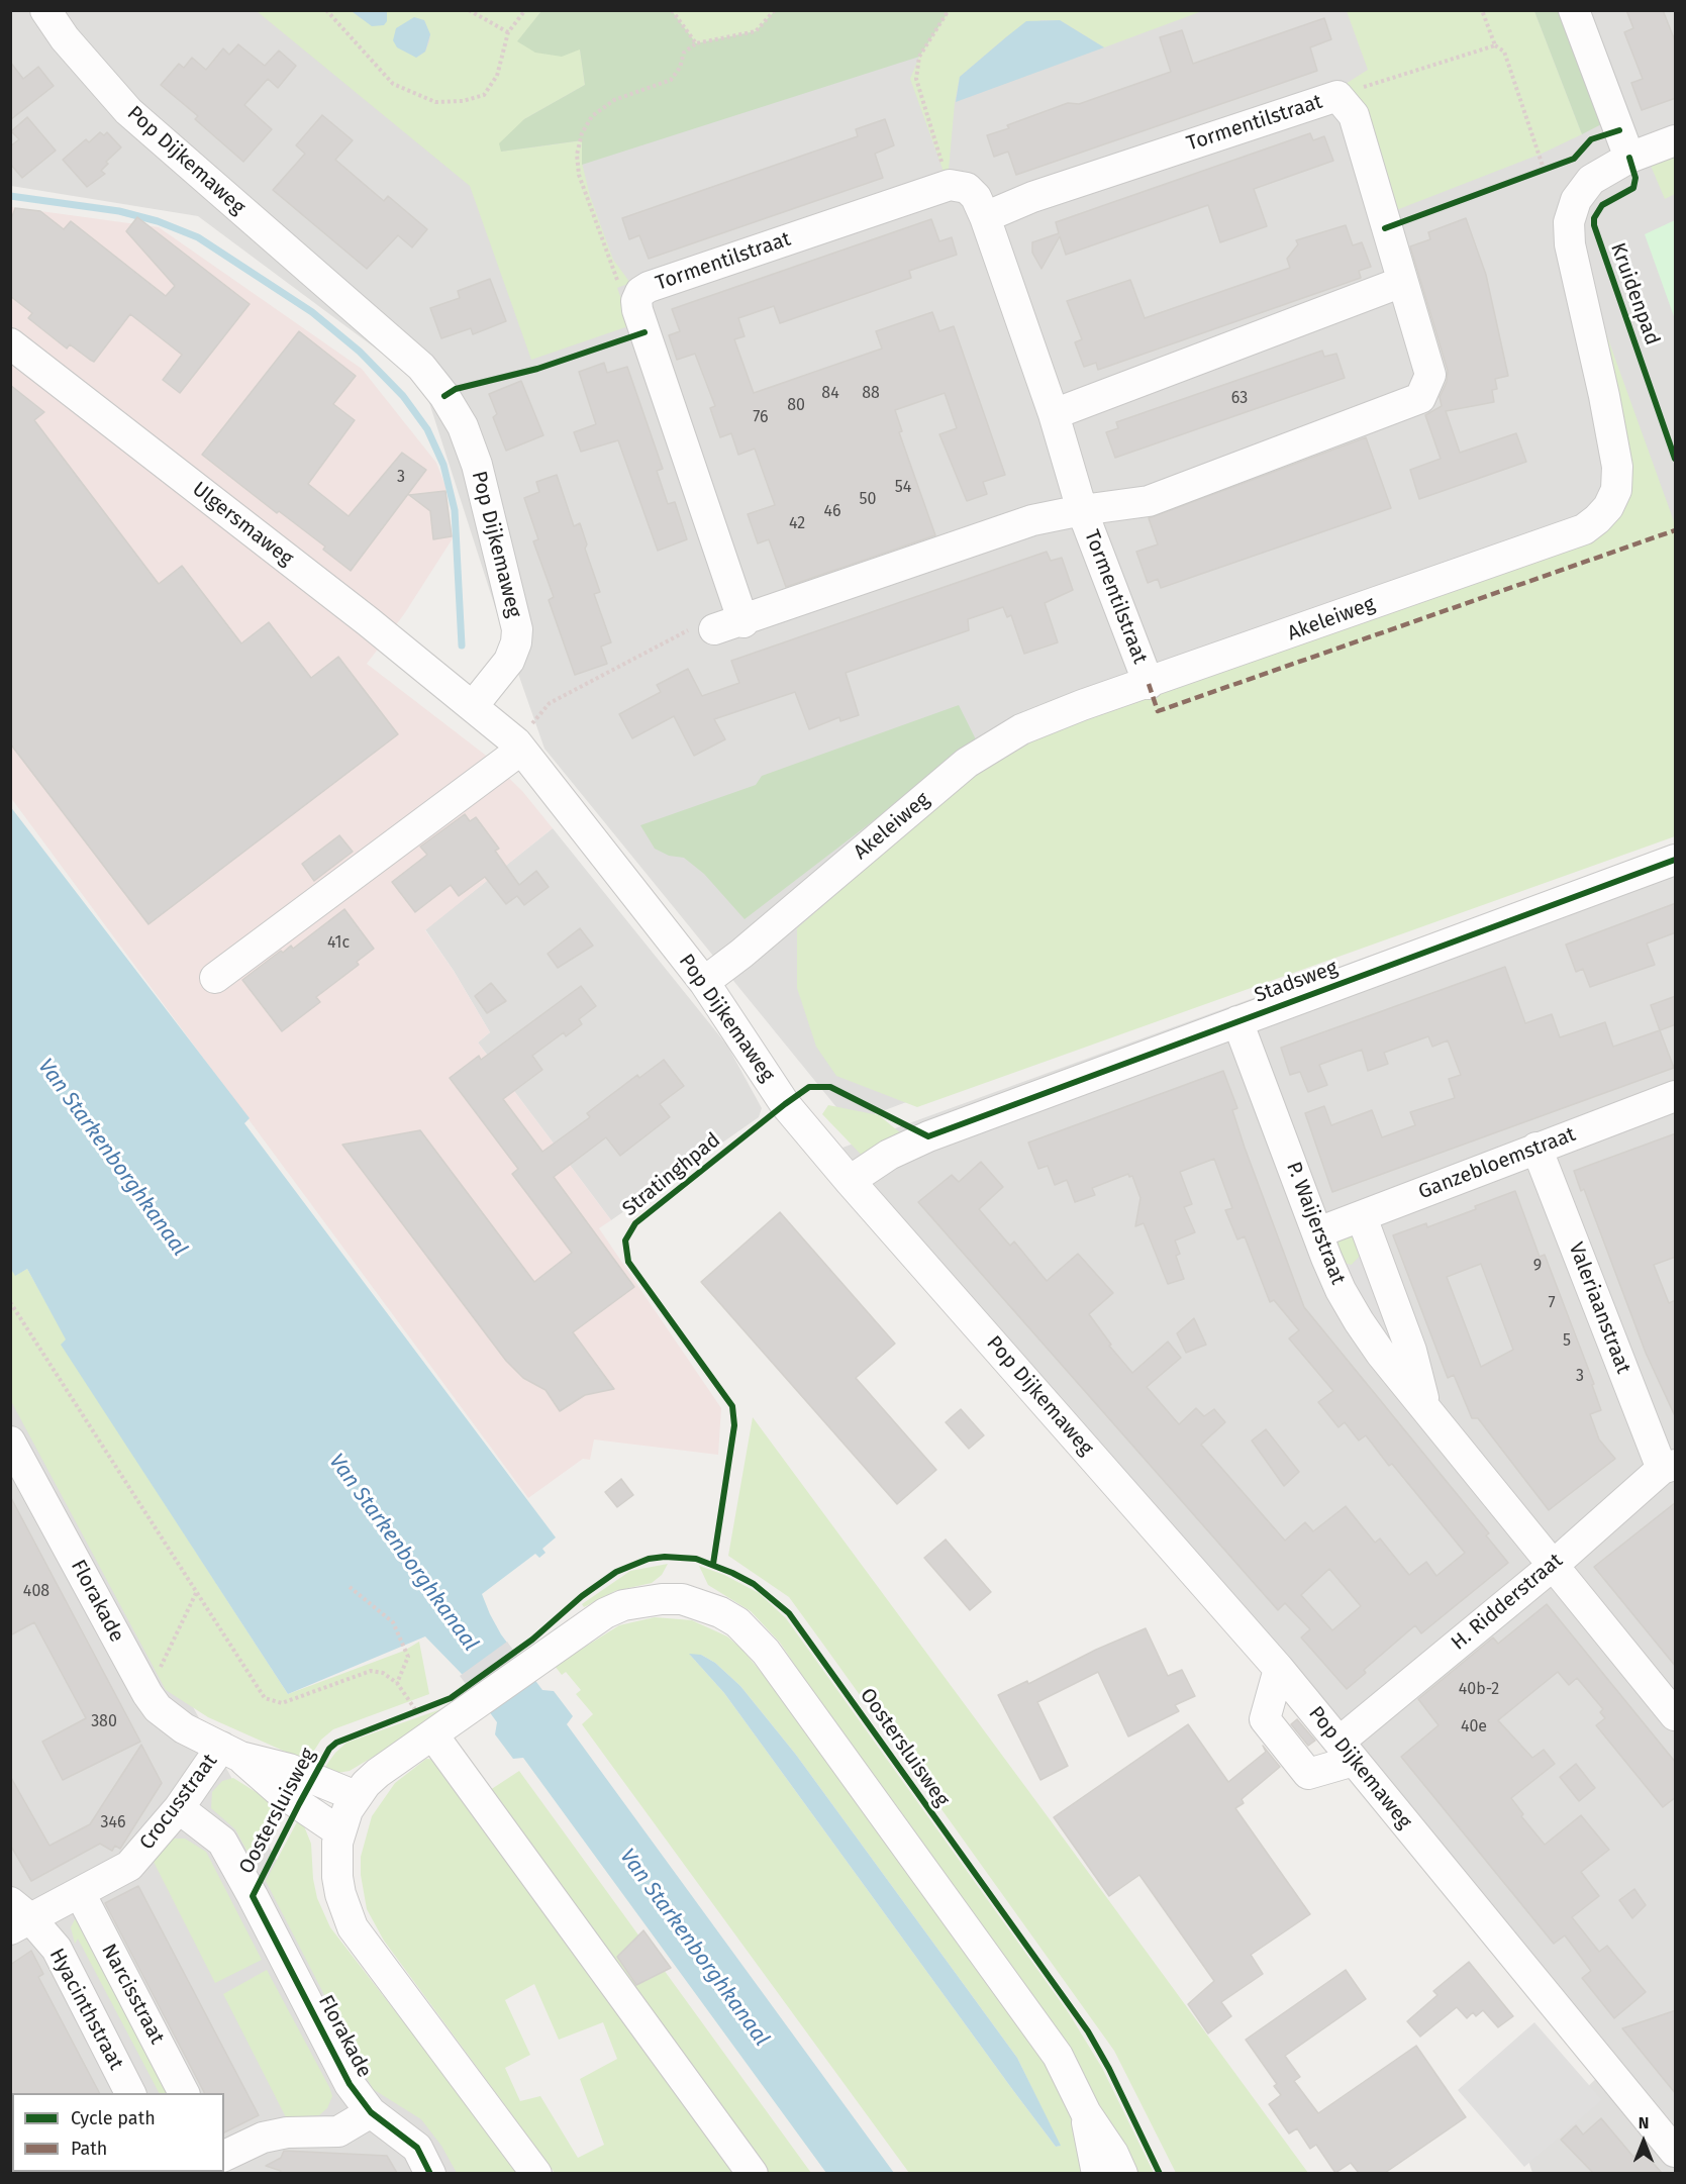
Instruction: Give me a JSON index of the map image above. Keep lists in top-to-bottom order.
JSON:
{
  "streets": {
    "street": [
      "Tormentilstraat",
      "Pop Dijkemaweg",
      "Ulgersmaweg",
      "Akeleiweg",
      "Stadsweg",
      "Ganzebloemstraat",
      "P. Waijerstraat",
      "Valeriaanstraat",
      "Florakade",
      "H. Ridderstraat",
      "Crocusstraat",
      "Narcisstraat",
      "Hyacinthstraat"
    ],
    "cycle path": ["Kruidenpad", "Stratinghpad", "Oostersluisweg"]
  },
  "crossings": [
    ["Tormentilstraat", "Akeleiweg"],
    ["Pop Dijkemaweg", "Ulgersmaweg"],
    ["Pop Dijkemaweg", "Akeleiweg"],
    ["Pop Dijkemaweg", "Stadsweg"],
    ["Pop Dijkemaweg", "H. Ridderstraat"],
    ["Stadsweg", "P. Waijerstraat"],
    ["Ganzebloemstraat", "P. Waijerstraat"],
    ["Ganzebloemstraat", "Valeriaanstraat"],
    ["P. Waijerstraat", "H. Ridderstraat"],
    ["Valeriaanstraat", "H. Ridderstraat"],
    ["Florakade", "Crocusstraat"],
    ["Crocusstraat", "Narcisstraat"],
    ["Crocusstraat", "Hyacinthstraat"]
  ],
  "water": ["Van Starkenborghkanaal"],
  "house_numbers": [
    "84",
    "88",
    "63",
    "80",
    "76",
    "3",
    "54",
    "50",
    "46",
    "42",
    "41c",
    "9",
    "7",
    "5",
    "3",
    "408",
    "40b-2",
    "380",
    "40e",
    "346"
  ],
  "legend": ["Cycle path", "Path"],
  "north": "top"
}
